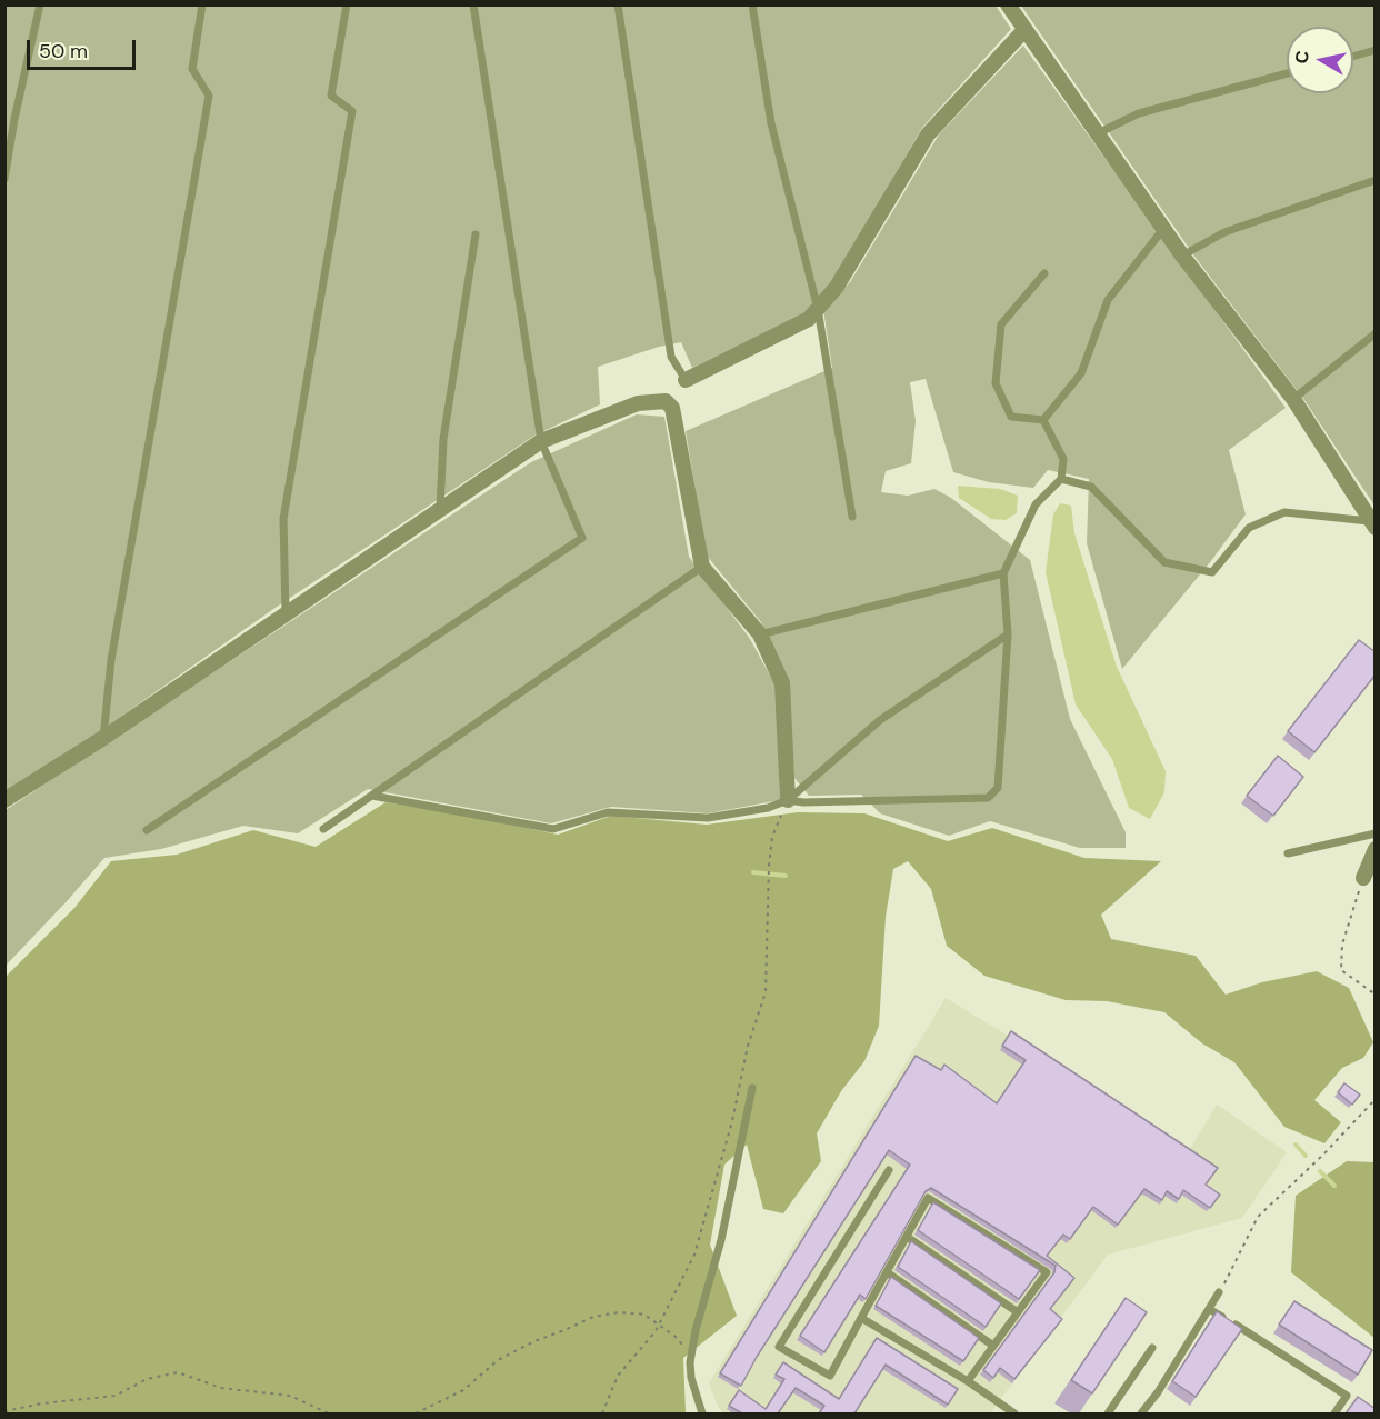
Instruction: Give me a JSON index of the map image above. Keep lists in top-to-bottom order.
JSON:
{
  "scale_bar": "50 m",
  "north": "left"
}
